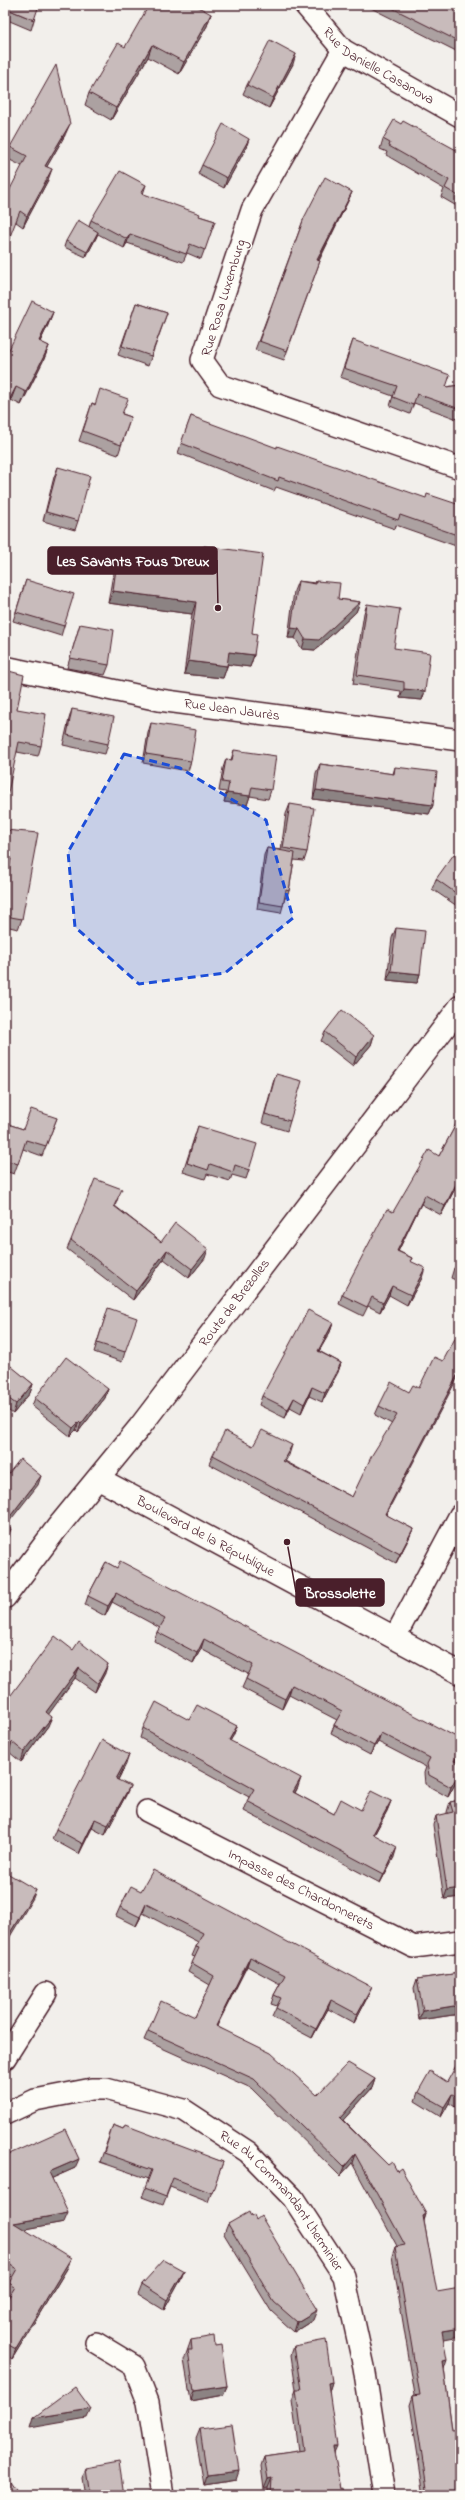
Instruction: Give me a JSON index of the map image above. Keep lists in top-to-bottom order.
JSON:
{
  "streets": {
    "main road": ["Route de Brezolles", "Boulevard de la République"],
    "street": [
      "Rue Danielle Casanova",
      "Rue Rosa Luxemburg",
      "Rue Jean Jaurès",
      "Impasse des Chardonnerets",
      "Rue du Commandant Lherminier"
    ]
  },
  "crossings": [
    ["Rue Danielle Casanova", "Rue Rosa Luxemburg"],
    ["Route de Brezolles", "Boulevard de la République"]
  ],
  "places": ["Les Savants Fous Dreux", "Brossolette"]
}
